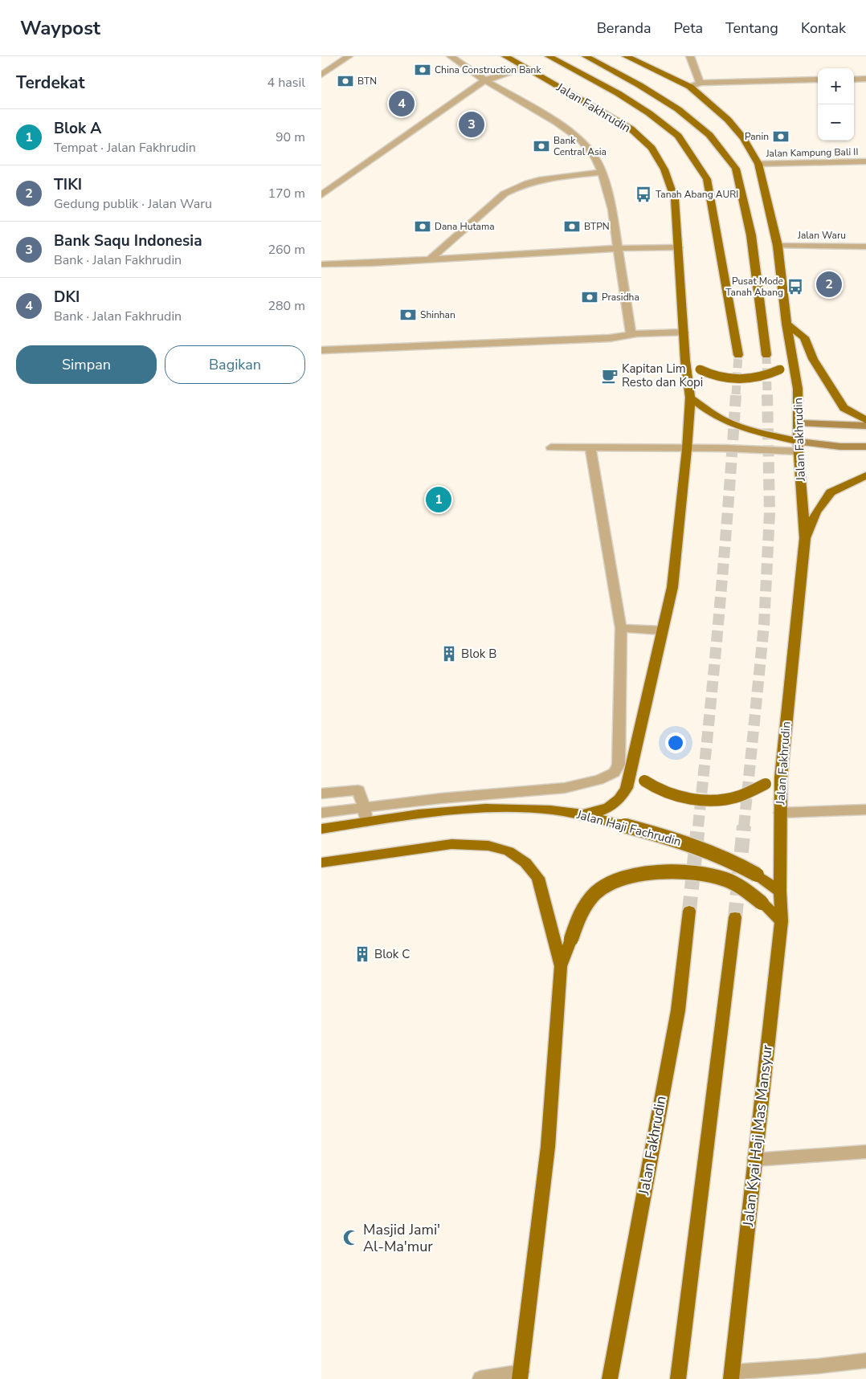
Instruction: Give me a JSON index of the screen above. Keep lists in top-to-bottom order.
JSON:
{
  "streets": {
    "main road": ["Jalan Fakhrudin", "Jalan Haji Fachrudin", "Jalan Kyai Haji Mas Mansyur"],
    "street": ["Jalan Kampung Bali II", "Jalan Waru"]
  },
  "crossings": [
    ["Jalan Fakhrudin", "Jalan Kampung Bali II"],
    ["Jalan Fakhrudin", "Jalan Waru"],
    ["Jalan Fakhrudin", "Jalan Haji Fachrudin"],
    ["Jalan Fakhrudin", "Jalan Kyai Haji Mas Mansyur"],
    ["Jalan Haji Fachrudin", "Jalan Kyai Haji Mas Mansyur"]
  ],
  "places": {
    "bank": [
      "China Construction Bank",
      "BTN",
      "Panin",
      "Bank Central Asia",
      "Dana Hutama",
      "BTPN",
      "Prasidha",
      "Shinhan"
    ],
    "bus stop": ["Tanah Abang AURI", "Pusat Mode Tanah Abang"],
    "cafe": ["Kapitan Lim Resto dan Kopi"],
    "building": ["Blok B", "Blok C"],
    "mosque": ["Masjid Jami' Al-Ma'mur"]
  },
  "page": {
    "header": "Waypost",
    "nav": [
      "Beranda",
      "Peta",
      "Tentang",
      "Kontak"
    ],
    "heading": ["Terdekat", "4 hasil"],
    "map_buttons": ["+", "−"],
    "pins": [
      "4",
      "3",
      "2",
      "1"
    ],
    "list": [
      {
        "mark": "1",
        "name": "Blok A",
        "note": "Tempat · Jalan Fakhrudin",
        "value": "90 m"
      },
      {
        "mark": "2",
        "name": "TIKI",
        "note": "Gedung publik · Jalan Waru",
        "value": "170 m"
      },
      {
        "mark": "3",
        "name": "Bank Saqu Indonesia",
        "note": "Bank · Jalan Fakhrudin",
        "value": "260 m"
      },
      {
        "mark": "4",
        "name": "DKI",
        "note": "Bank · Jalan Fakhrudin",
        "value": "280 m"
      }
    ],
    "buttons": ["Simpan", "Bagikan"]
  }
}
